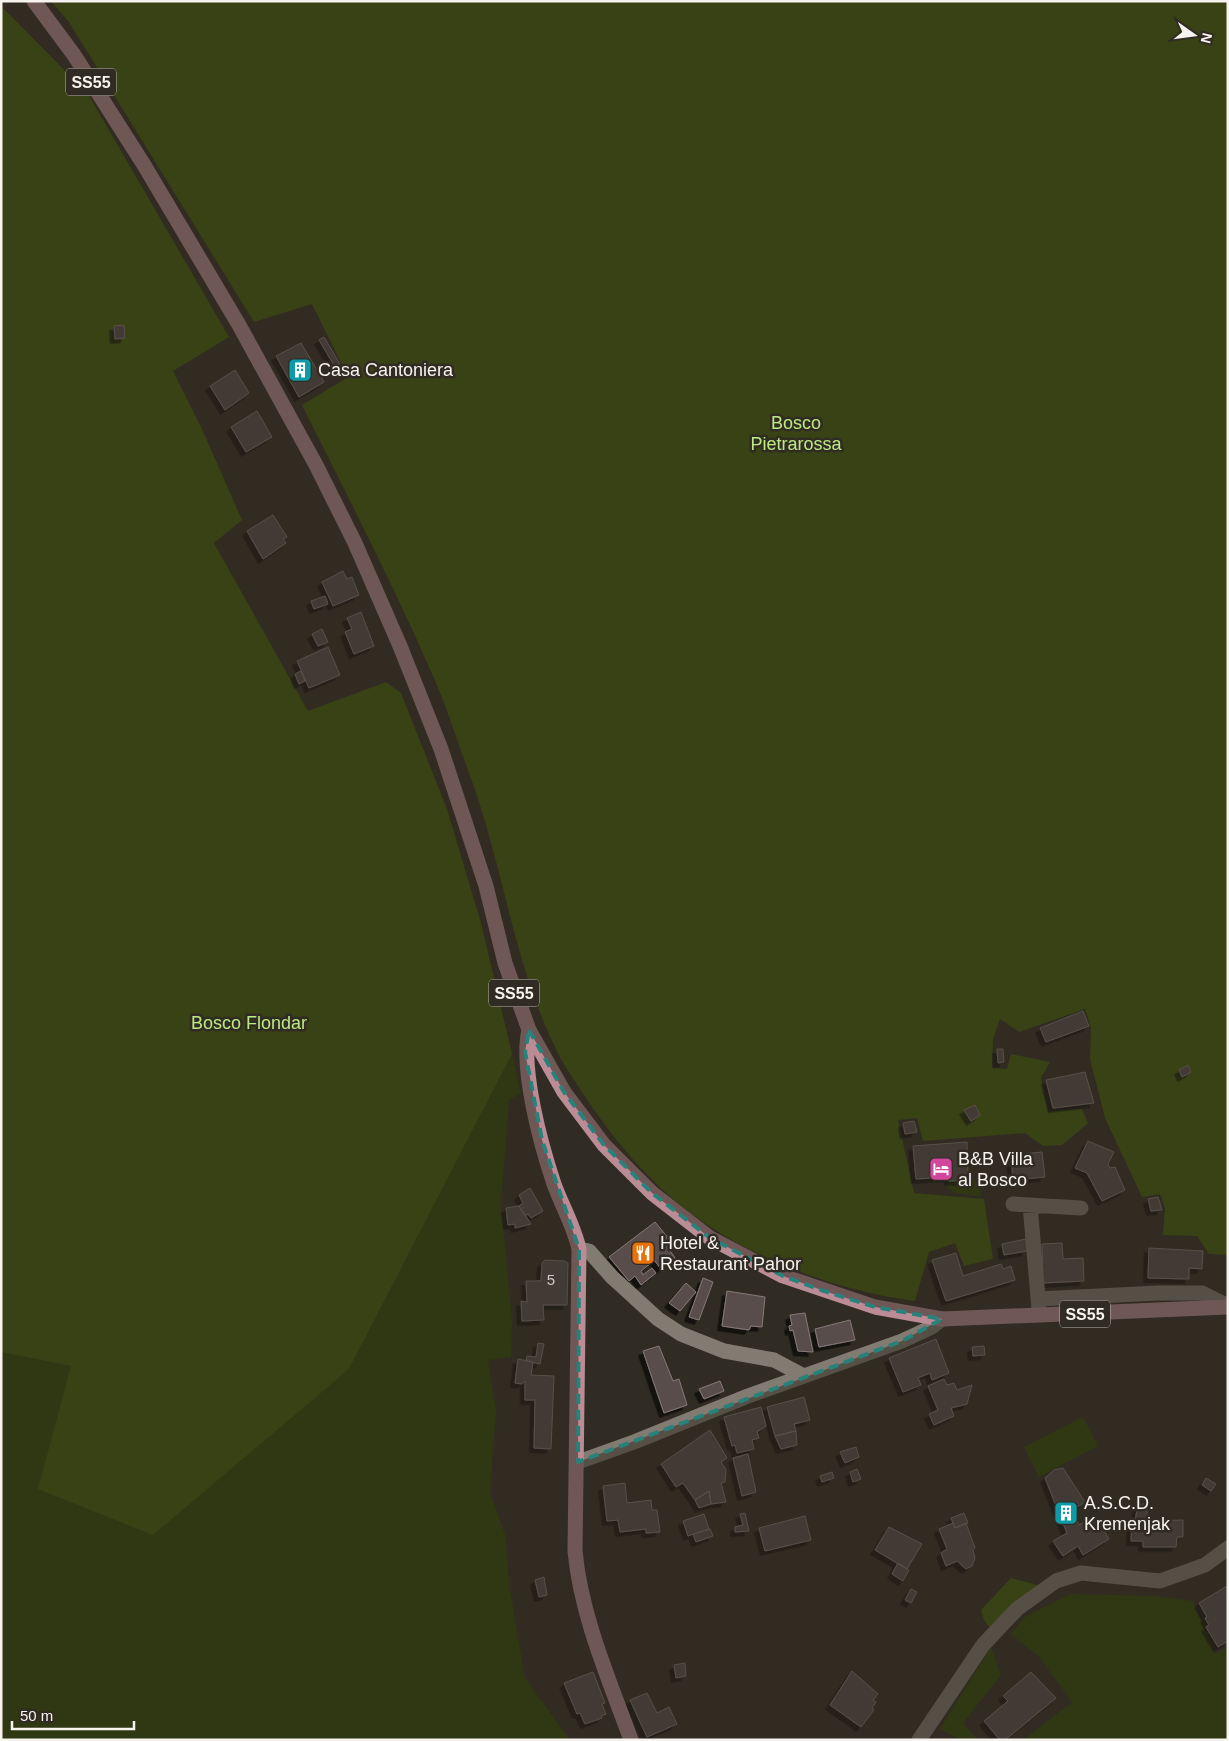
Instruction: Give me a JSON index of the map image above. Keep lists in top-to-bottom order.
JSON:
{
  "streets": {
    "main road": ["SS55"]
  },
  "parks": ["Bosco Pietrarossa", "Bosco Flondar"],
  "places": {
    "building": ["Casa Cantoniera", "A.S.C.D. Kremenjak"],
    "hotel": ["B&B Villa al Bosco"],
    "restaurant": ["Hotel & Restaurant Pahor"]
  },
  "house_numbers": ["5"],
  "scale_bar": "50 m",
  "north": "right"
}
